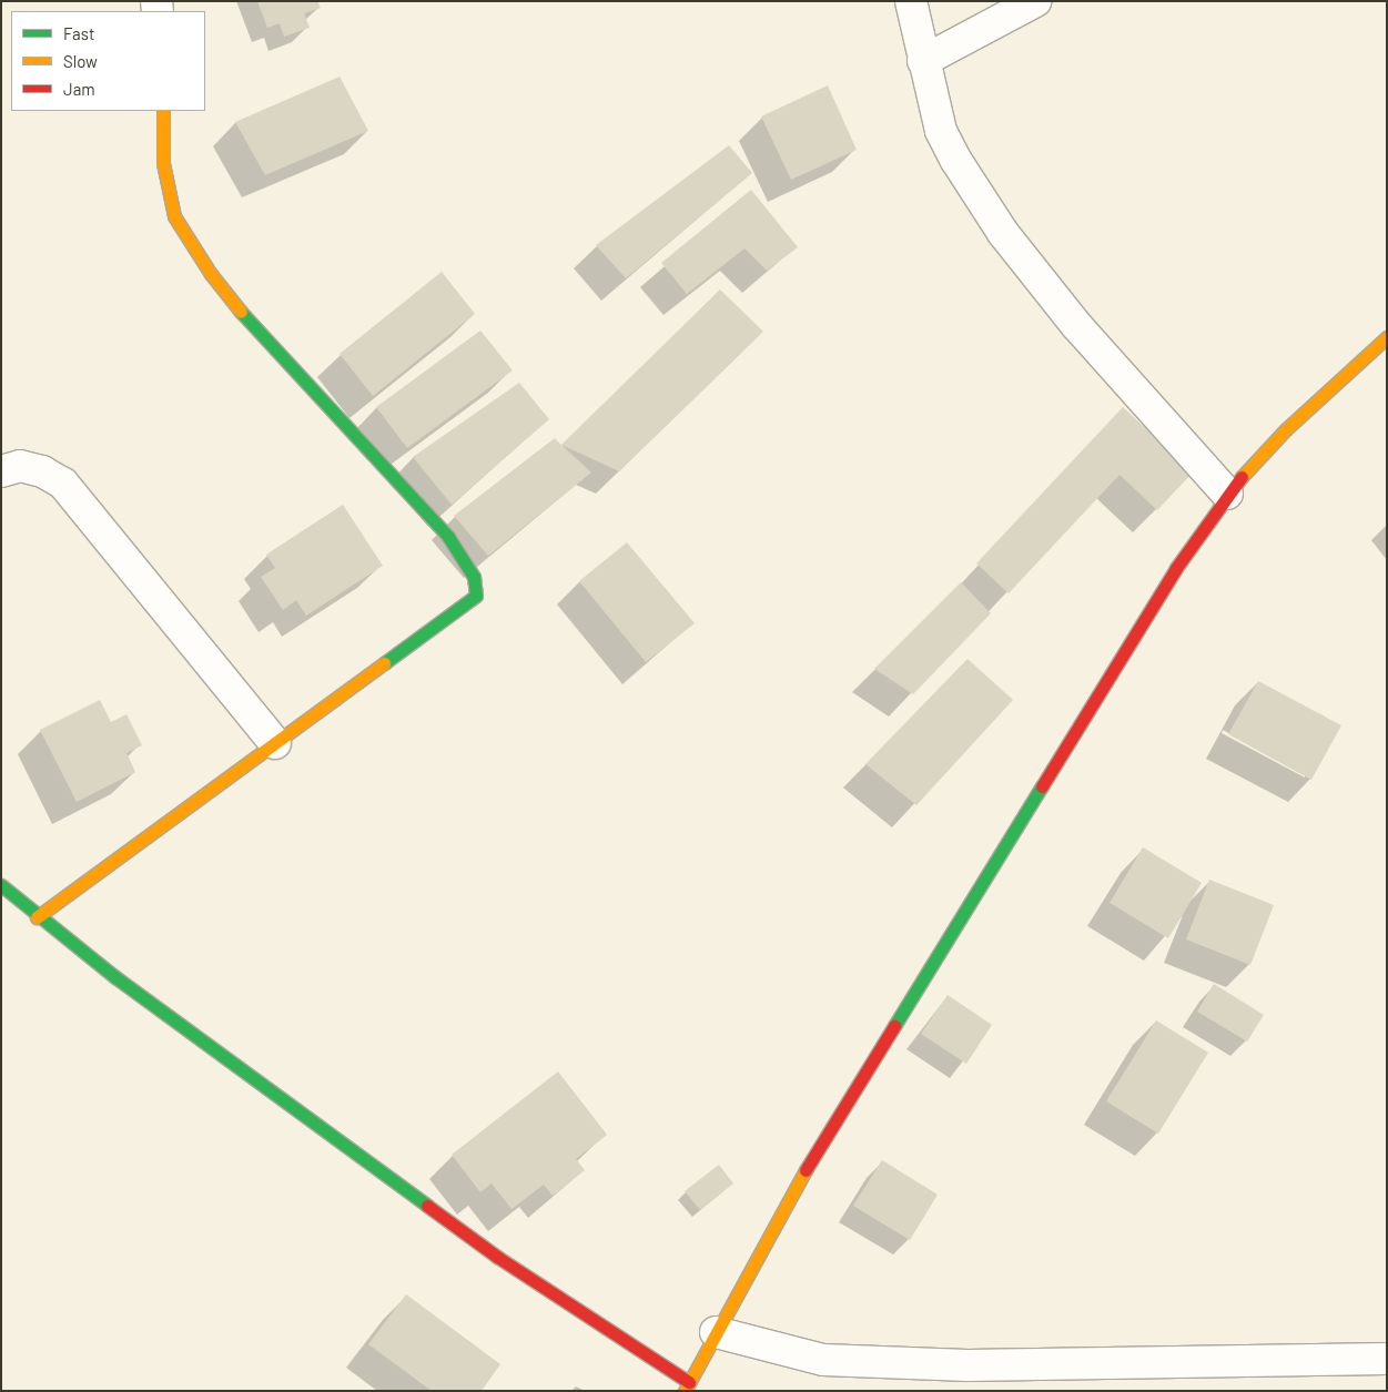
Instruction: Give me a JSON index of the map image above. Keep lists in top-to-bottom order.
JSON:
{
  "legend": ["Fast", "Slow", "Jam"]
}
